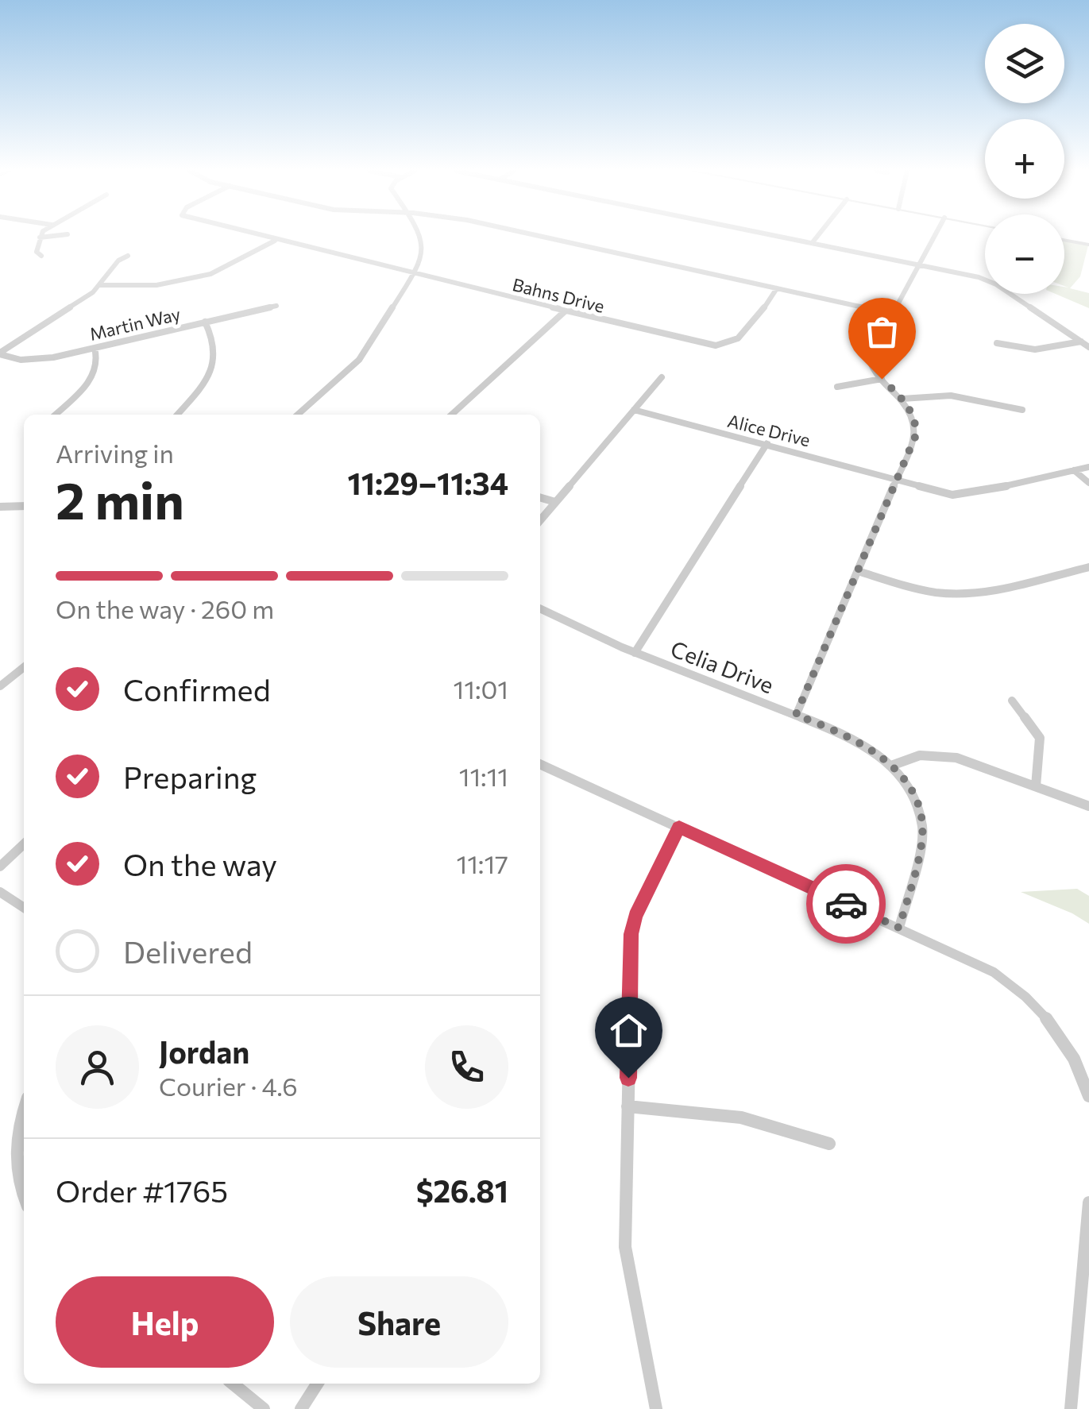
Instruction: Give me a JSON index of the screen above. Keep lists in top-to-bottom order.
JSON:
{
  "streets": {
    "street": [
      "Bahns Drive",
      "Martin Way",
      "Alice Drive",
      "Celia Drive"
    ]
  },
  "page": {
    "map_buttons": ["+", "−"],
    "heading": ["2 min", "Arriving in", "11:29–11:34"],
    "panel": [
      "Jordan",
      "Courier · 4.6",
      "Order #1765",
      "$26.81"
    ],
    "bar": "On the way · 260 m",
    "list": [
      ["Confirmed", "11:01"],
      ["Preparing", "11:11"],
      ["On the way", "11:17"],
      "Delivered"
    ],
    "buttons": ["Help", "Share"]
  }
}
